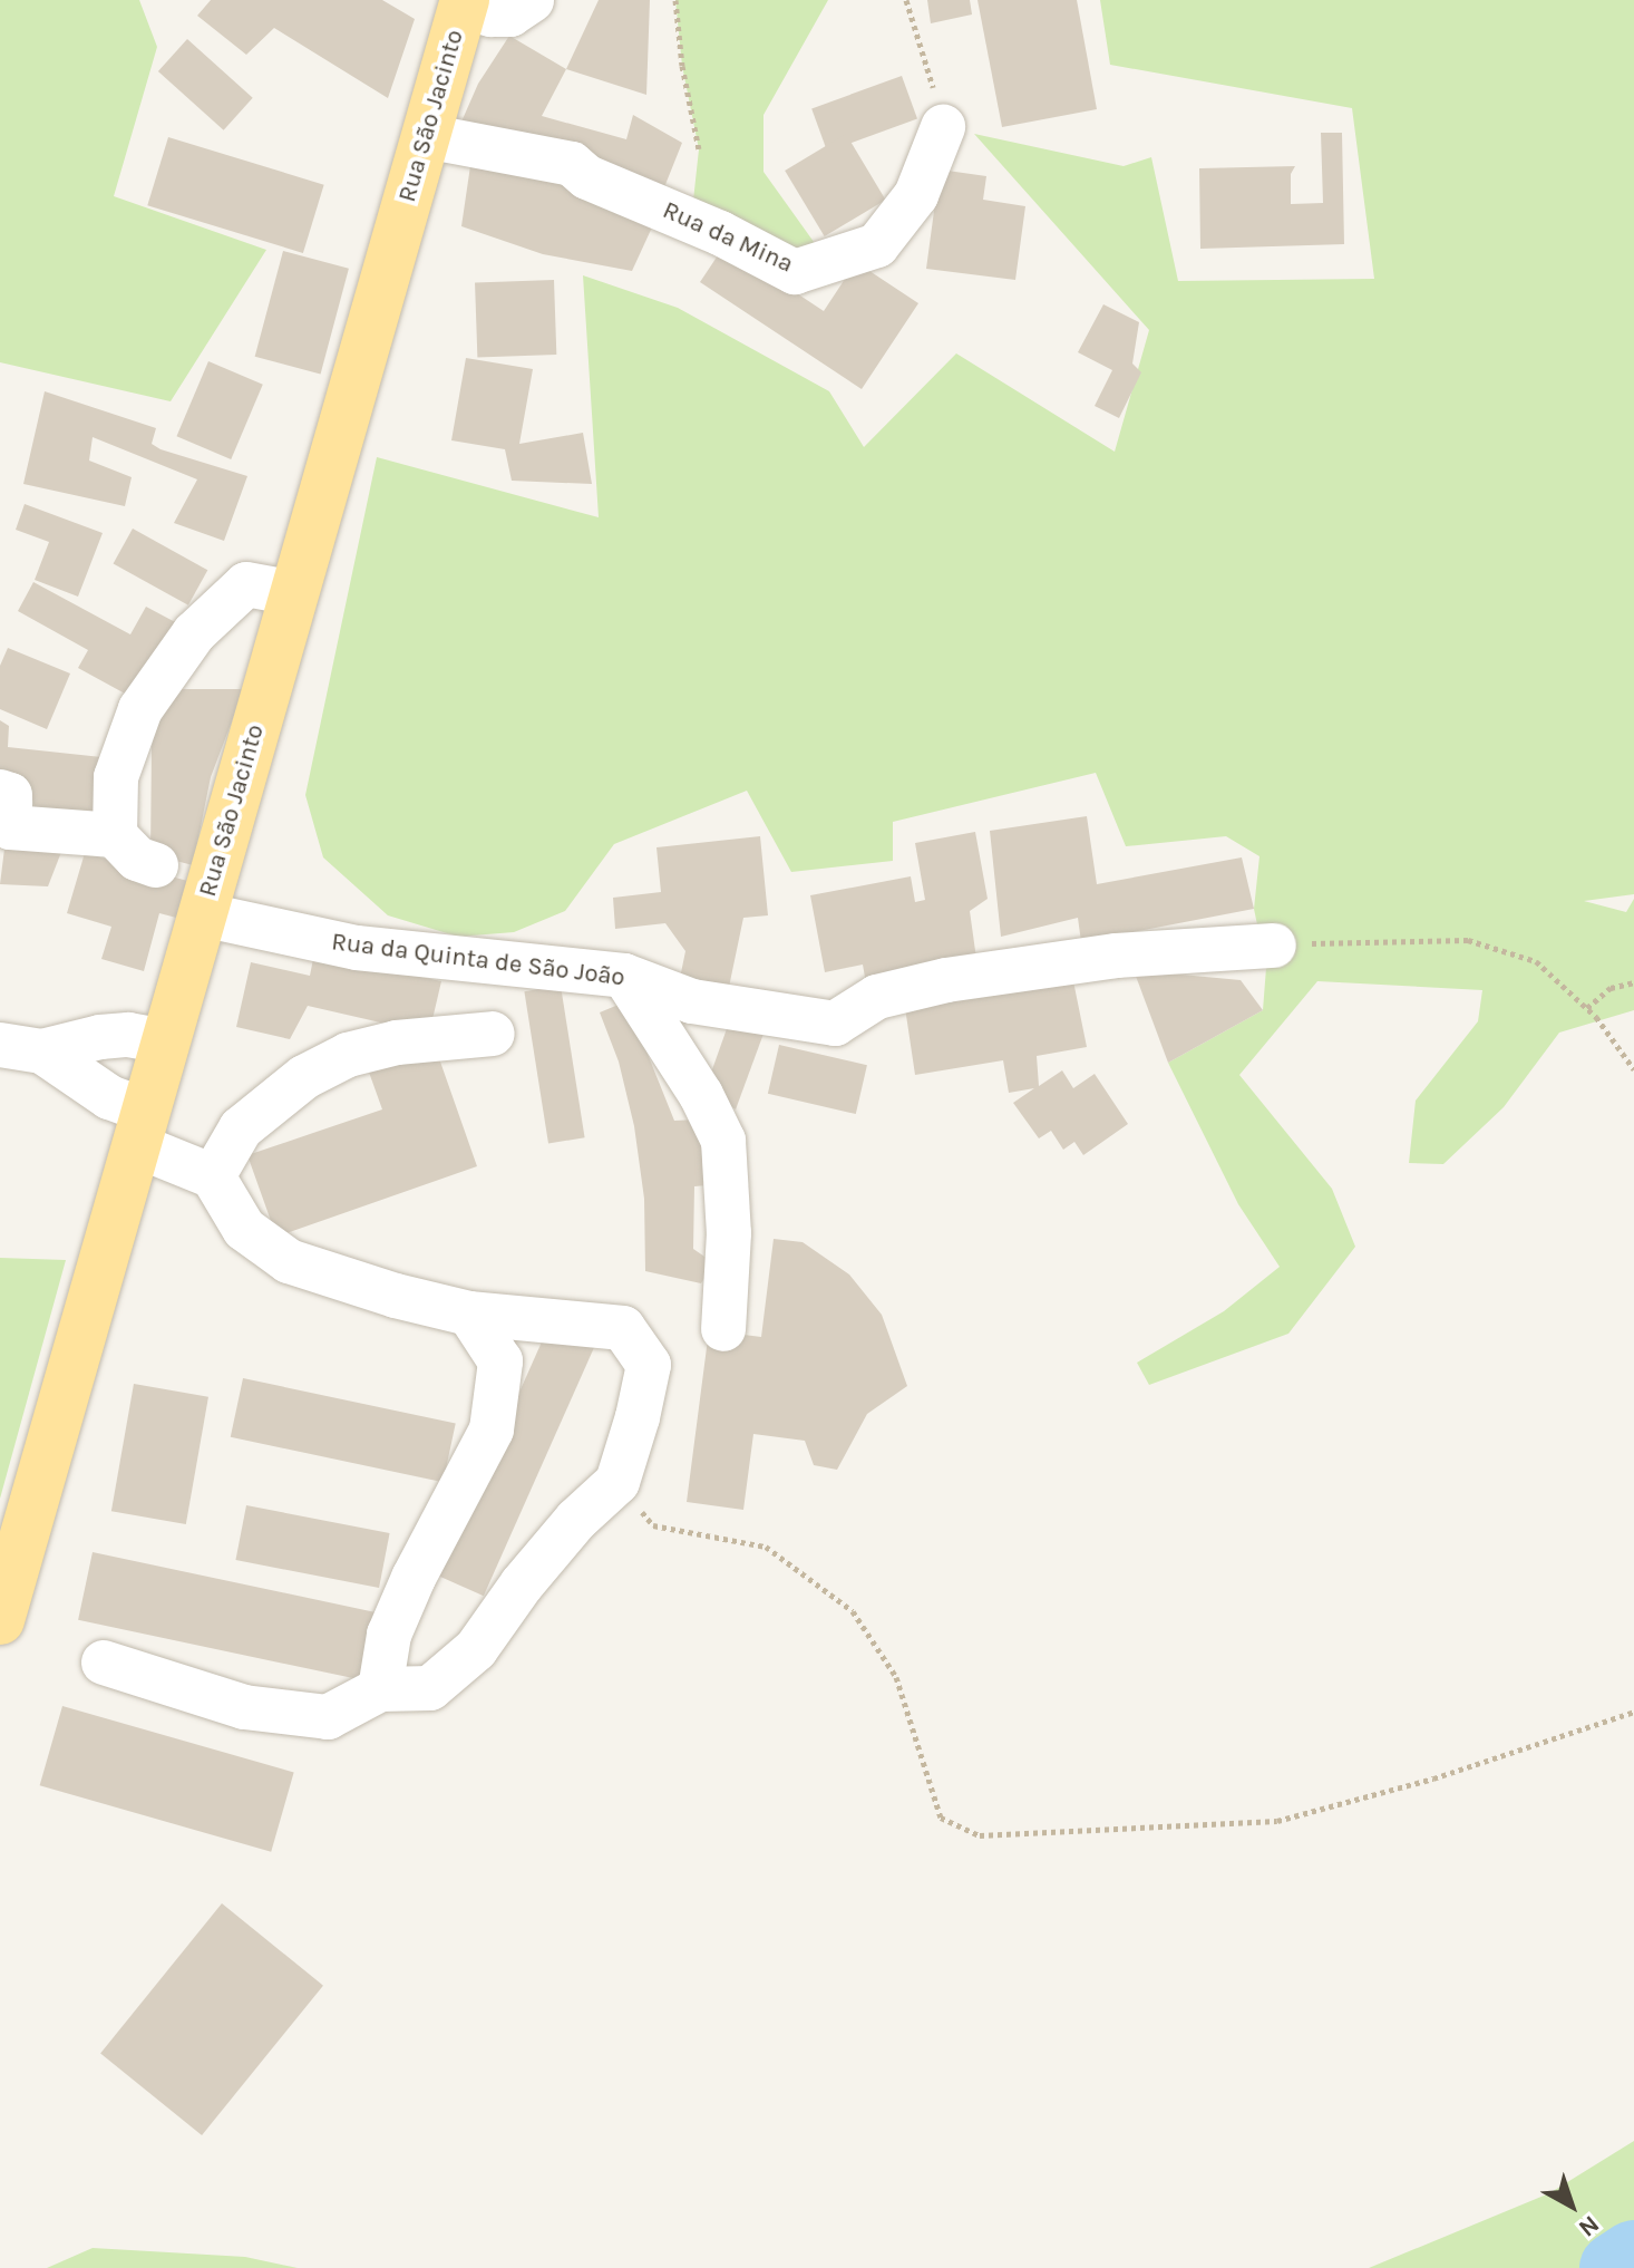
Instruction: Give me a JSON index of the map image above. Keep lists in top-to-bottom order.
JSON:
{
  "streets": {
    "main road": ["Rua São Jacinto"],
    "street": ["Rua da Mina", "Rua da Quinta de São João"]
  },
  "crossings": [
    ["Rua São Jacinto", "Rua da Mina"],
    ["Rua São Jacinto", "Rua da Quinta de São João"]
  ],
  "north": "bottom right"
}
